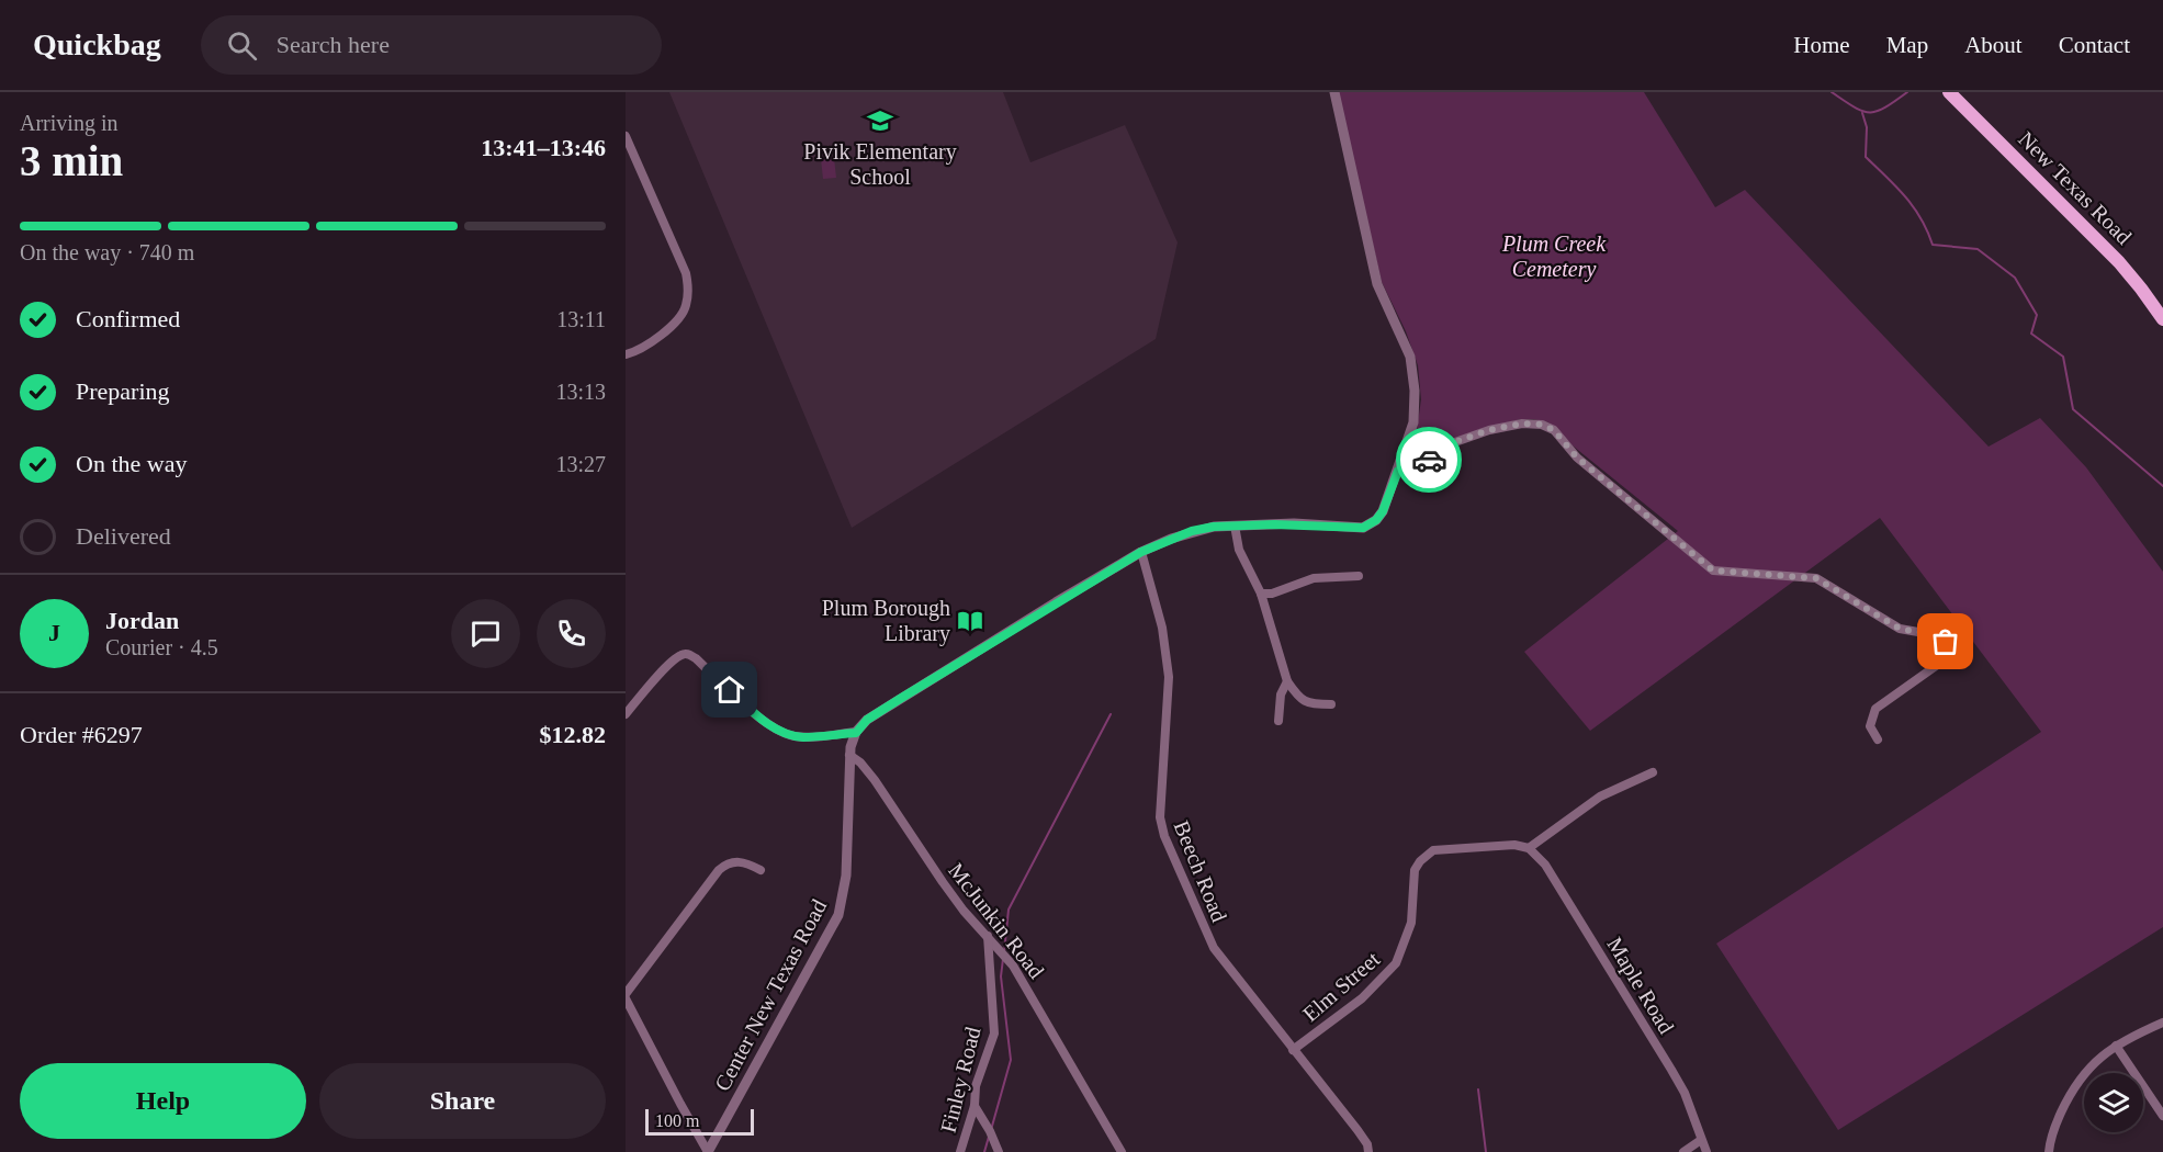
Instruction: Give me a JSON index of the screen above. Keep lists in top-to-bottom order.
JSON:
{
  "streets": {
    "main road": ["New Texas Road"],
    "street": [
      "Beech Road",
      "McJunkin Road",
      "Maple Road",
      "Elm Street",
      "Center New Texas Road",
      "Finley Road"
    ]
  },
  "crossings": [
    ["Beech Road", "Elm Street"],
    ["McJunkin Road", "Center New Texas Road"],
    ["McJunkin Road", "Finley Road"],
    ["Maple Road", "Elm Street"]
  ],
  "parks": ["Plum Creek Cemetery"],
  "places": {
    "school or university": ["Pivik Elementary School"],
    "library": ["Plum Borough Library"]
  },
  "scale_bar": "100 m",
  "page": {
    "header": "Quickbag",
    "search": "Search here",
    "nav": [
      "Home",
      "Map",
      "About",
      "Contact"
    ],
    "heading": ["3 min", "Arriving in", "13:41–13:46"],
    "panel": [
      "Jordan",
      "Courier · 4.5",
      "Order #6297",
      "$12.82"
    ],
    "bar": "On the way · 740 m",
    "list": [
      ["Confirmed", "13:11"],
      ["Preparing", "13:13"],
      ["On the way", "13:27"],
      "Delivered"
    ],
    "round": "J",
    "buttons": ["Help", "Share"],
    "scale": "100 m"
  }
}
